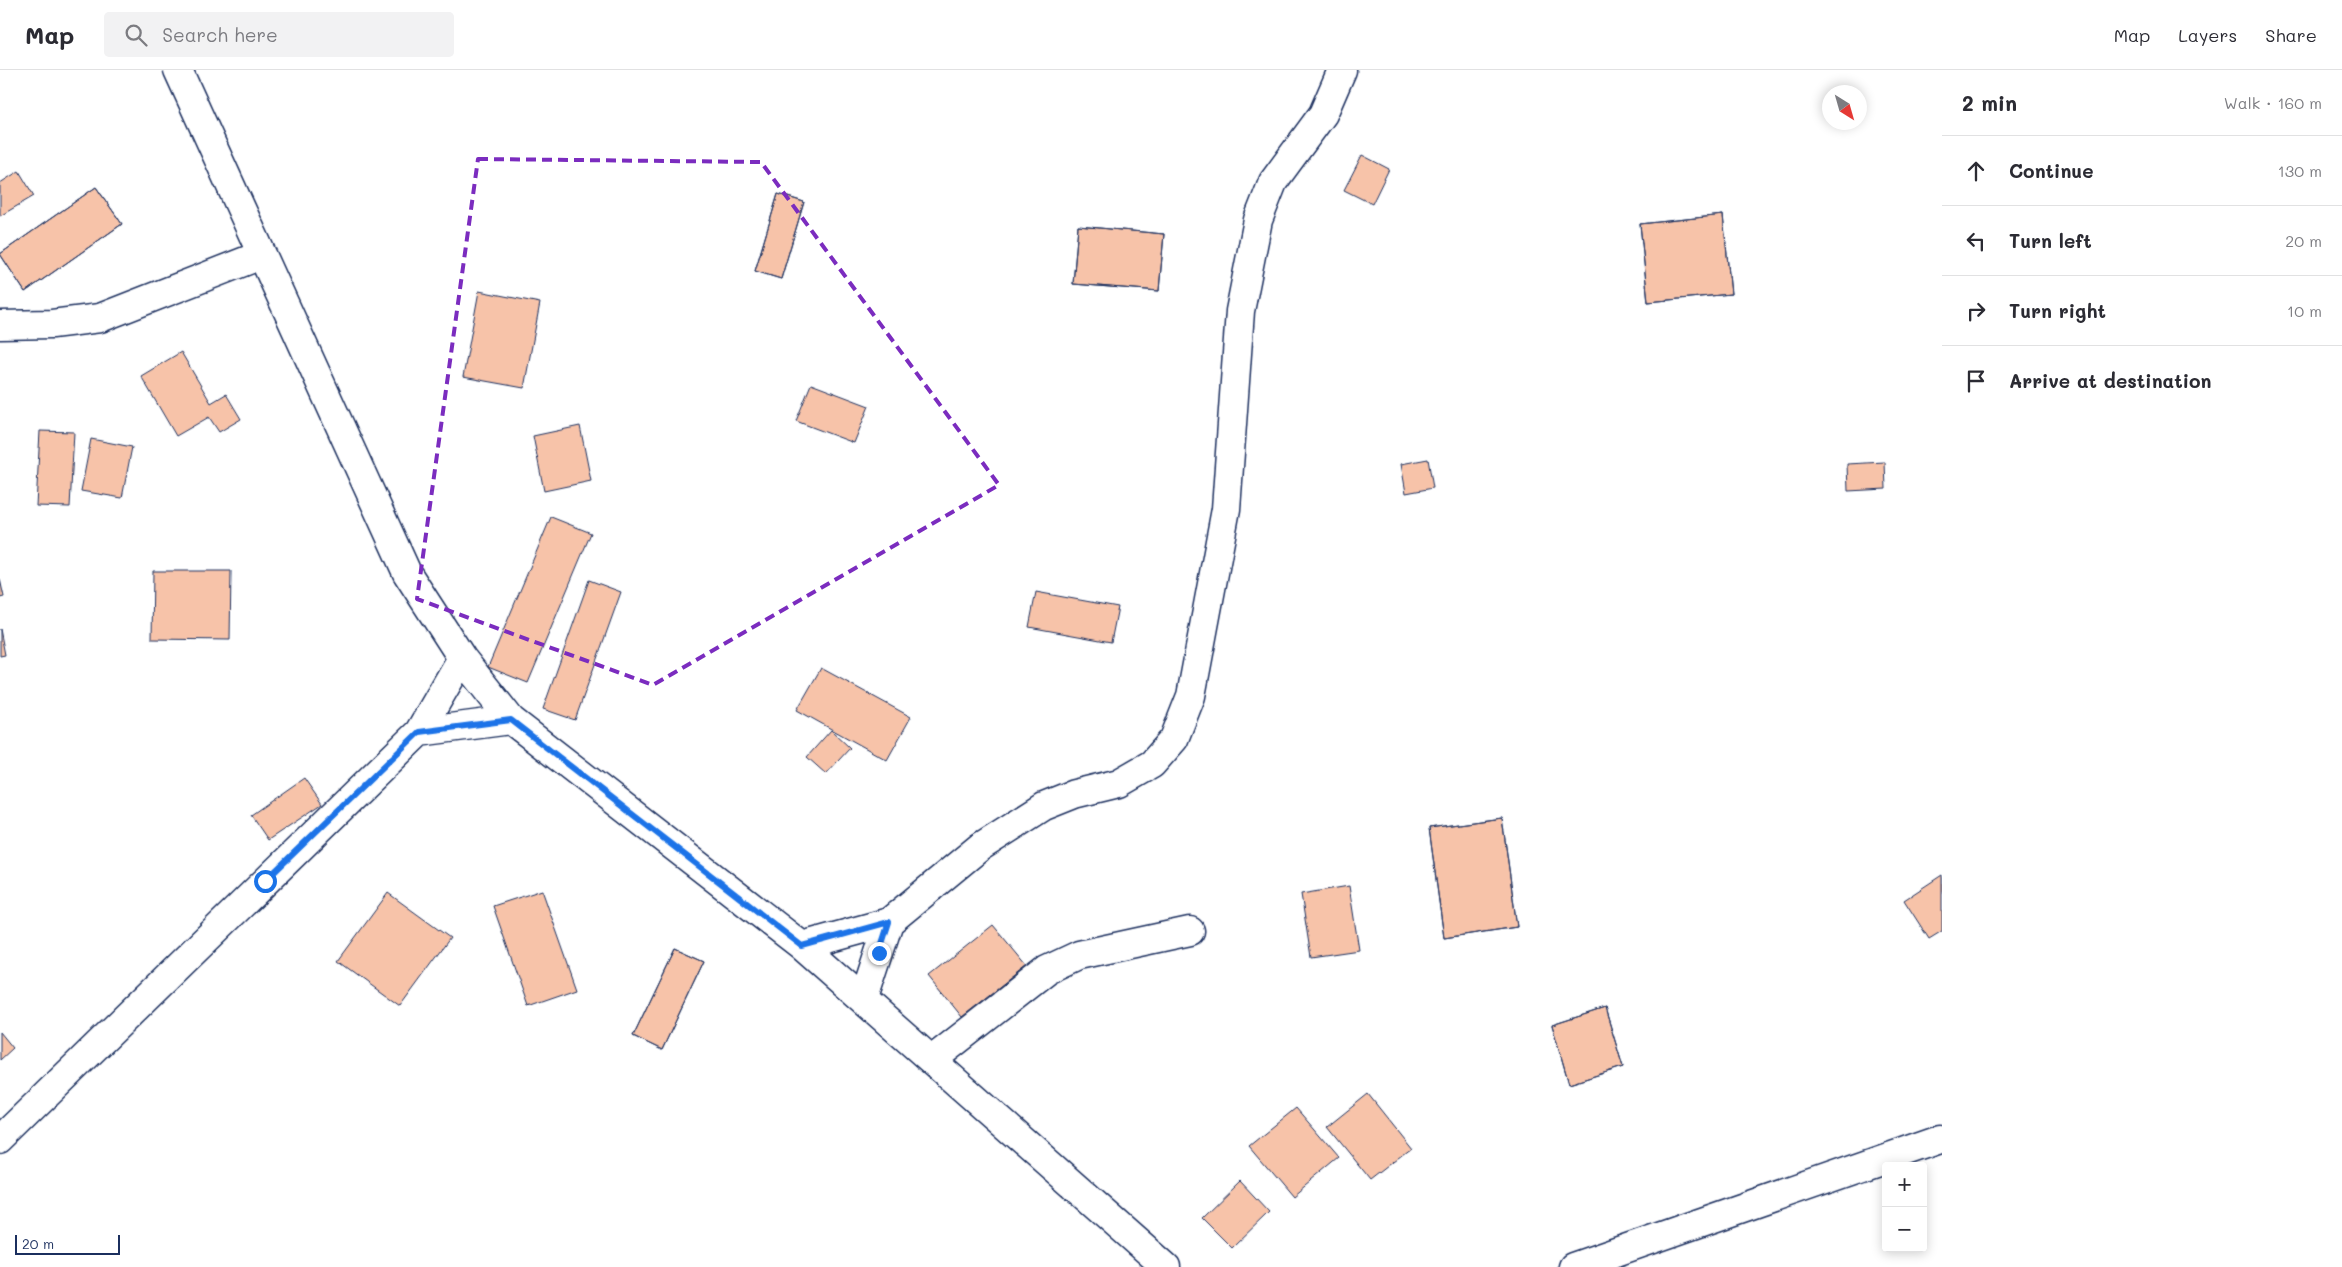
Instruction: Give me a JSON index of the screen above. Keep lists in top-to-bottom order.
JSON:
{
  "scale_bar": "20 m",
  "north": "bottom right",
  "page": {
    "header": "Map",
    "search": "Search here",
    "nav": ["Map", "Layers", "Share"],
    "heading": ["2 min", "Walk · 160 m"],
    "list": [
      ["Continue", "130 m"],
      ["Turn left", "20 m"],
      ["Turn right", "10 m"],
      "Arrive at destination"
    ],
    "map_buttons": ["+", "−"],
    "scale": "20 m"
  }
}
